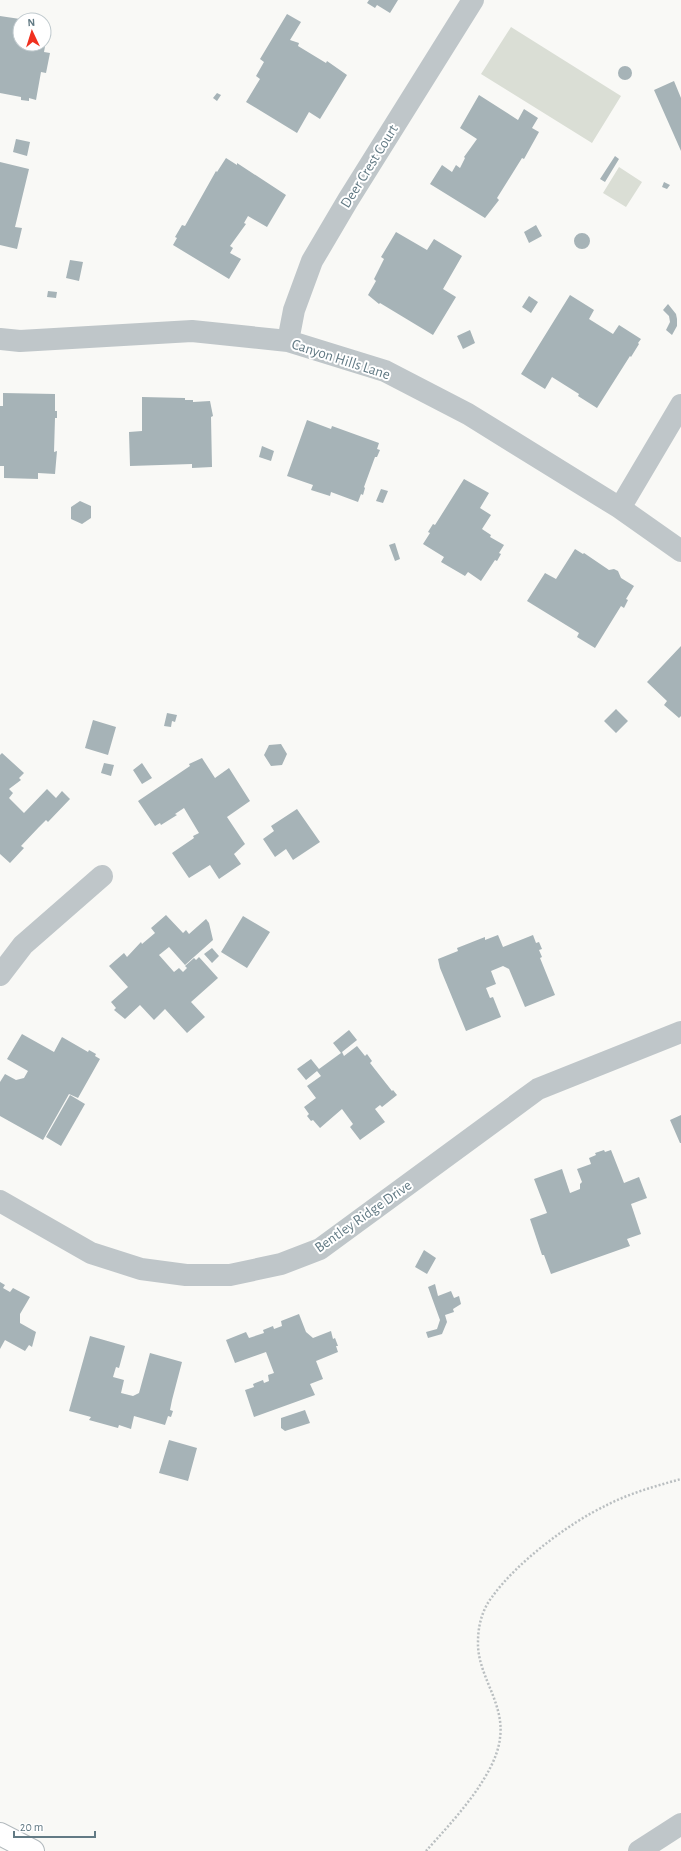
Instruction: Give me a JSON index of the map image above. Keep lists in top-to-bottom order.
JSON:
{
  "streets": {
    "street": ["Deer Crest Court", "Canyon Hills Lane", "Bentley Ridge Drive"]
  },
  "crossings": [
    ["Deer Crest Court", "Canyon Hills Lane"]
  ],
  "scale_bar": "20 m",
  "north": "top"
}
